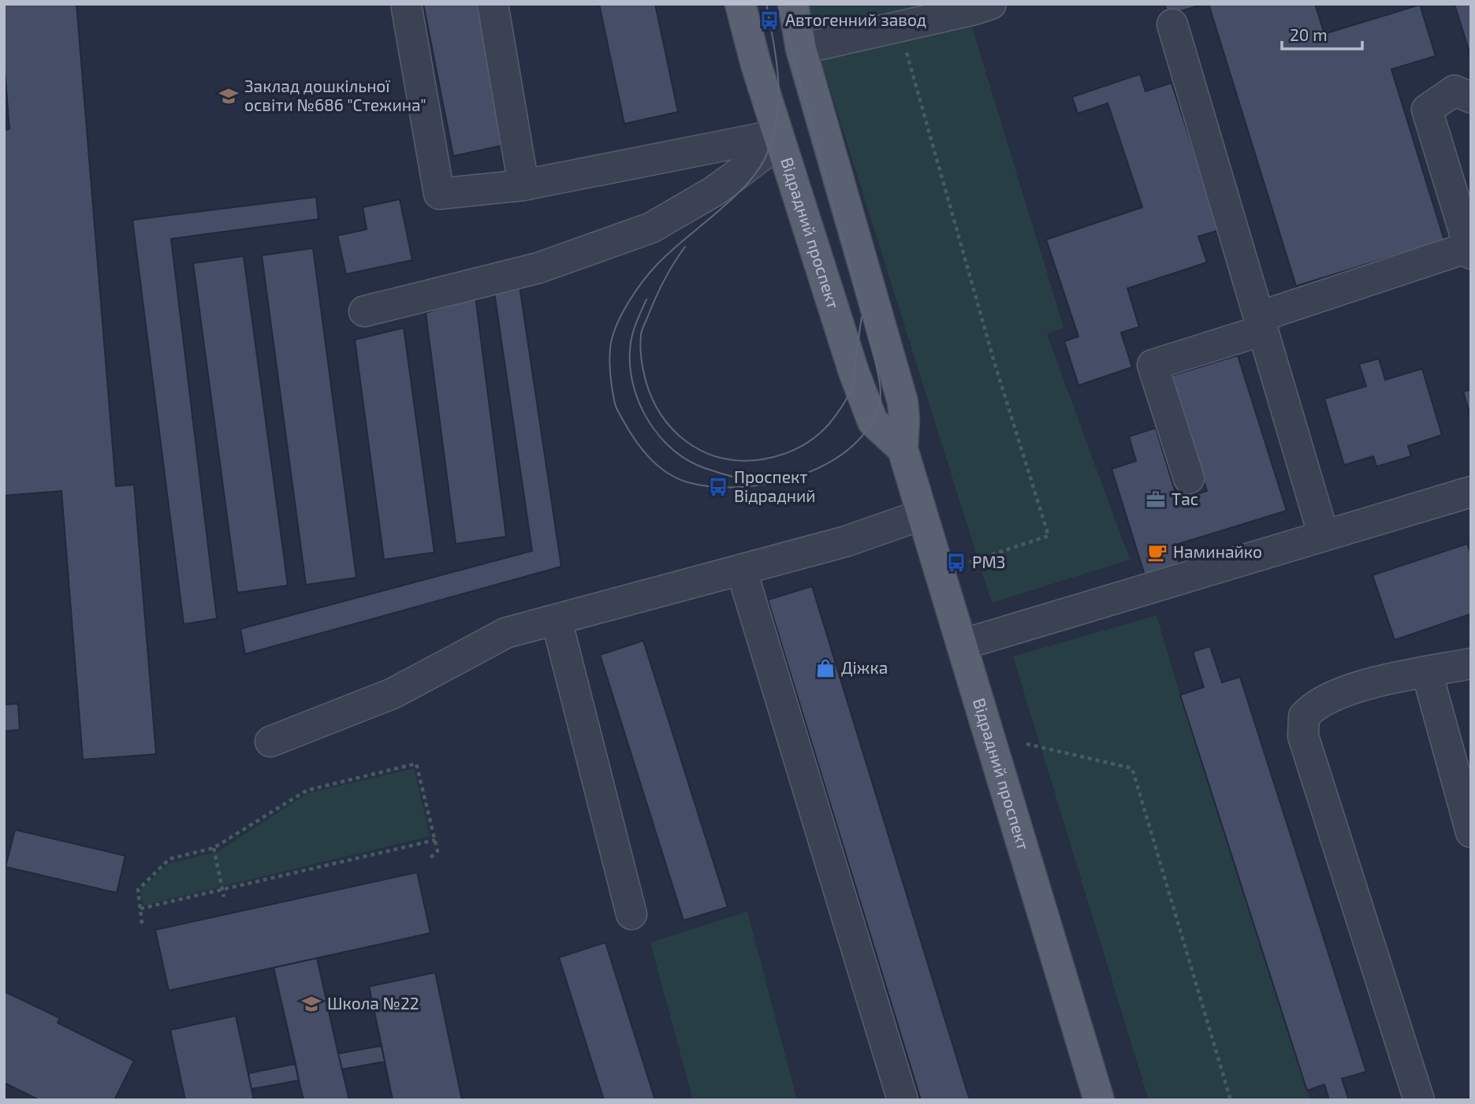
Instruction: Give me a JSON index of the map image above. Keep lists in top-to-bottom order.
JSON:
{
  "streets": {
    "main road": ["Відрадний проспект"]
  },
  "places": {
    "bus stop": ["Автогенний завод", "Проспект Відрадний", "РМЗ"],
    "school or university": ["Заклад дошкільної освіти №686 \"Стежина\"", "Школа №22"],
    "office": ["Тас"],
    "cafe": ["Наминайко"],
    "shop": ["Діжка"]
  },
  "scale_bar": "20 m"
}
